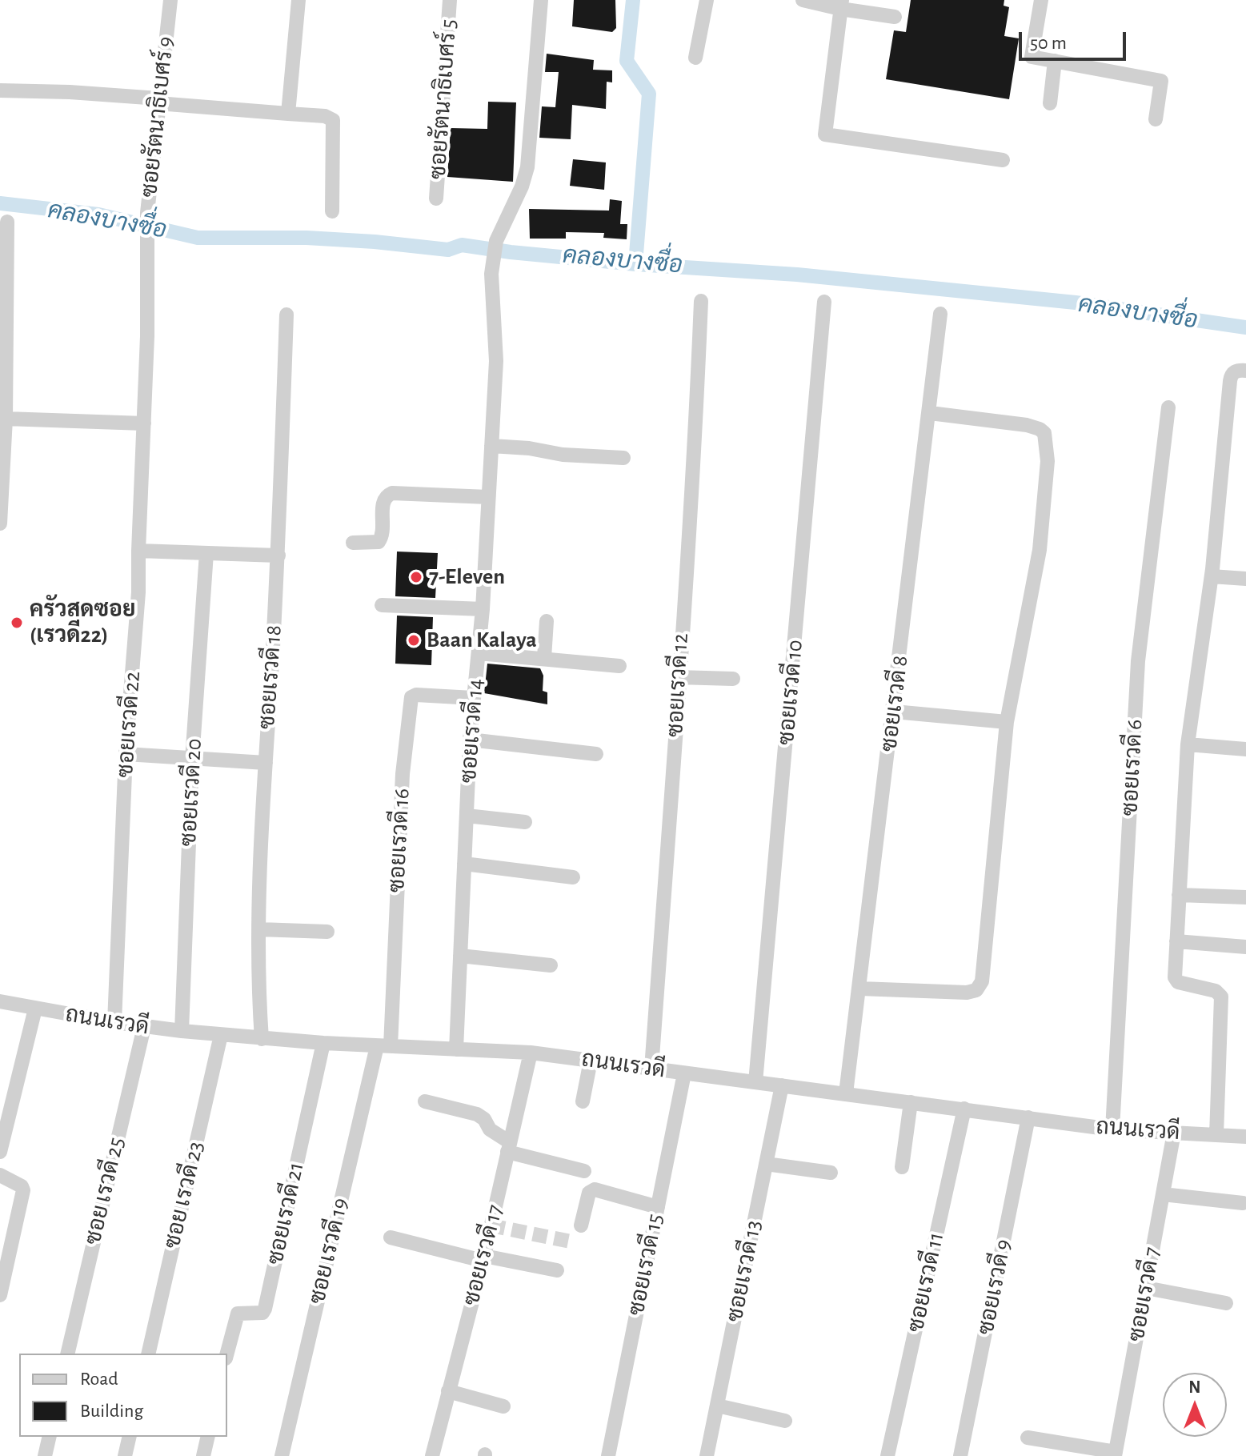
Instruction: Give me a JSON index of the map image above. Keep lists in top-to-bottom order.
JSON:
{
  "streets": {
    "street": [
      "ซอยรัตนาธิเบศร์ 5",
      "ซอยรัตนาธิเบศร์ 9",
      "ซอยเรวดี 18",
      "ซอยเรวดี 12",
      "ซอยเรวดี 10",
      "ซอยเรวดี 8",
      "ซอยเรวดี 22",
      "ซอยเรวดี 14",
      "ซอยเรวดี 6",
      "ซอยเรวดี 20",
      "ซอยเรวดี 16",
      "ถนนเรวดี",
      "ซอย เรวดี 25",
      "ซอย เรวดี 23",
      "ซอยเรวดี 21",
      "ซอย เรวดี 19",
      "ซอยเรวดี 17",
      "ซอยเรวดี 15",
      "ซอยเรวดี 13",
      "ซอยเรวดี 11",
      "ซอยเรวดี 9",
      "ซอยเรวดี 7"
    ]
  },
  "crossings": [
    ["ซอยรัตนาธิเบศร์ 9", "ซอยเรวดี 22"],
    ["ซอยเรวดี 18", "ถนนเรวดี"],
    ["ซอยเรวดี 12", "ถนนเรวดี"],
    ["ซอยเรวดี 10", "ถนนเรวดี"],
    ["ซอยเรวดี 8", "ถนนเรวดี"],
    ["ซอยเรวดี 22", "ถนนเรวดี"],
    ["ซอยเรวดี 14", "ซอยเรวดี 16"],
    ["ซอยเรวดี 14", "ถนนเรวดี"],
    ["ซอยเรวดี 6", "ถนนเรวดี"],
    ["ซอยเรวดี 20", "ถนนเรวดี"],
    ["ซอยเรวดี 16", "ถนนเรวดี"],
    ["ซอยเรวดี 16", "ซอย เรวดี 19"],
    ["ถนนเรวดี", "ซอย เรวดี 25"],
    ["ถนนเรวดี", "ซอย เรวดี 23"],
    ["ถนนเรวดี", "ซอยเรวดี 21"],
    ["ถนนเรวดี", "ซอย เรวดี 19"],
    ["ถนนเรวดี", "ซอยเรวดี 17"],
    ["ถนนเรวดี", "ซอยเรวดี 15"],
    ["ถนนเรวดี", "ซอยเรวดี 13"],
    ["ถนนเรวดี", "ซอยเรวดี 11"],
    ["ถนนเรวดี", "ซอยเรวดี 9"],
    ["ถนนเรวดี", "ซอยเรวดี 7"]
  ],
  "water": ["คลองบางซื่อ"],
  "places": ["7-Eleven", "ครัวสุดซอย (เรวดี22)", "Baan Kalaya"],
  "legend": ["Road", "Building"],
  "scale_bar": "50 m",
  "north": "top"
}
